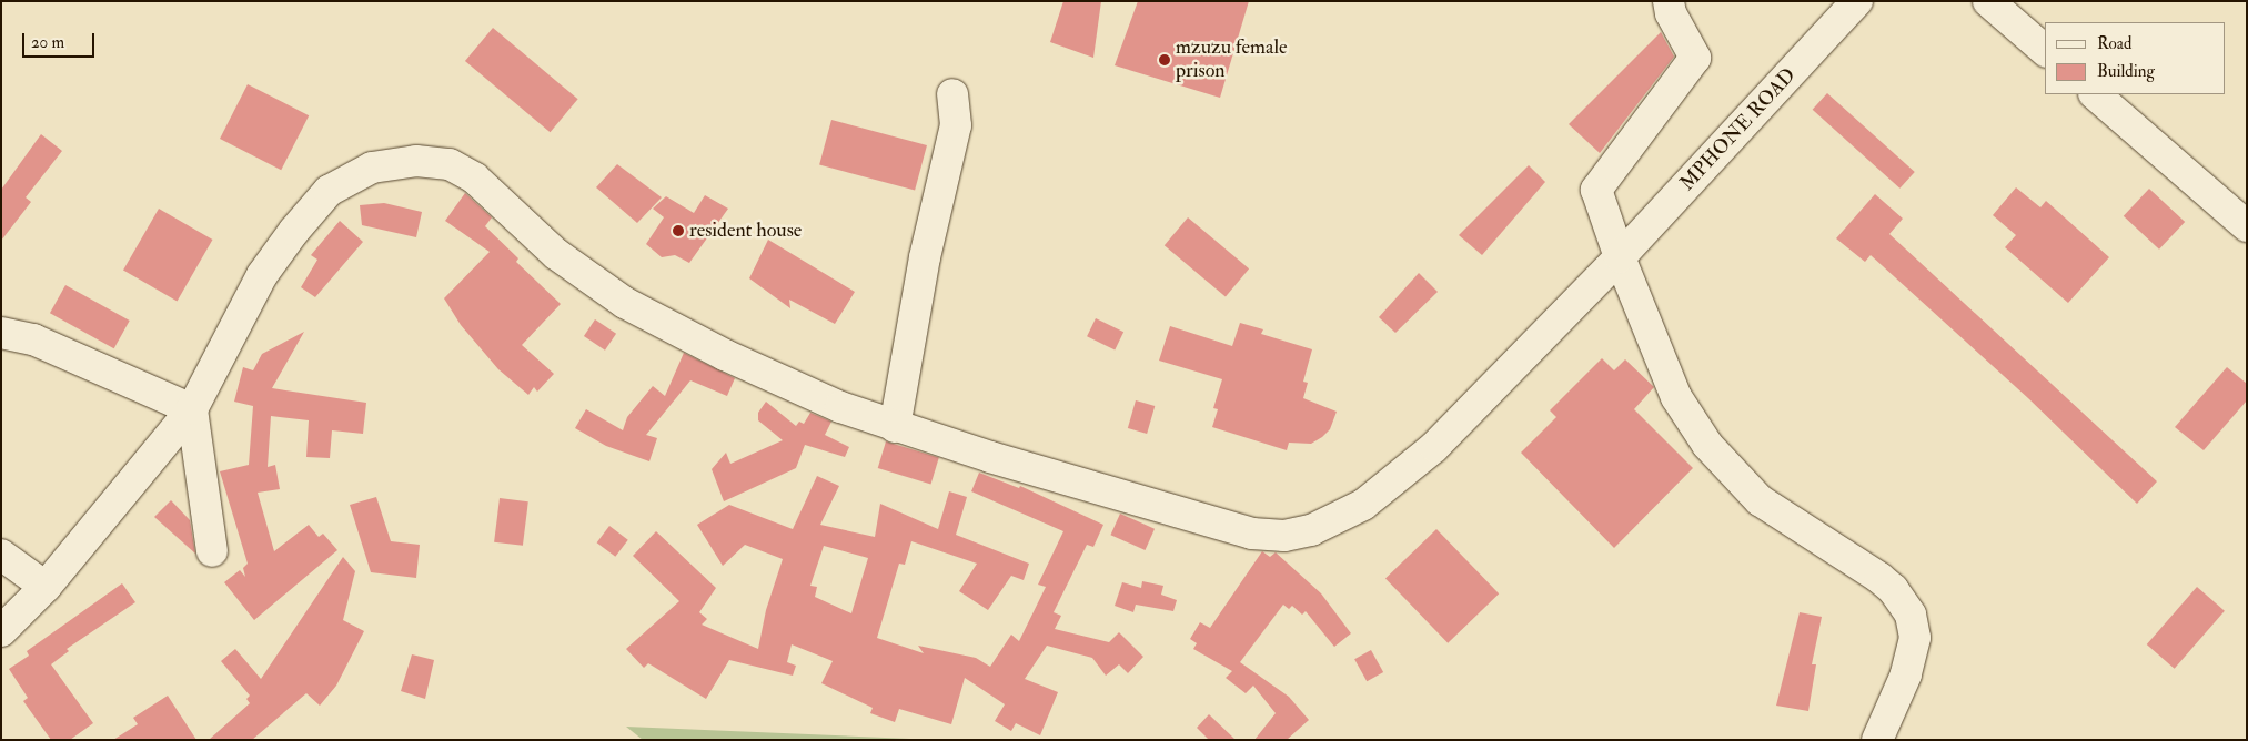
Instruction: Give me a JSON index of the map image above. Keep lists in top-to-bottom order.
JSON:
{
  "streets": {
    "street": ["MPHONE ROAD"]
  },
  "places": ["mzuzu female prison", "resident house"],
  "legend": ["Road", "Building"],
  "scale_bar": "20 m"
}
